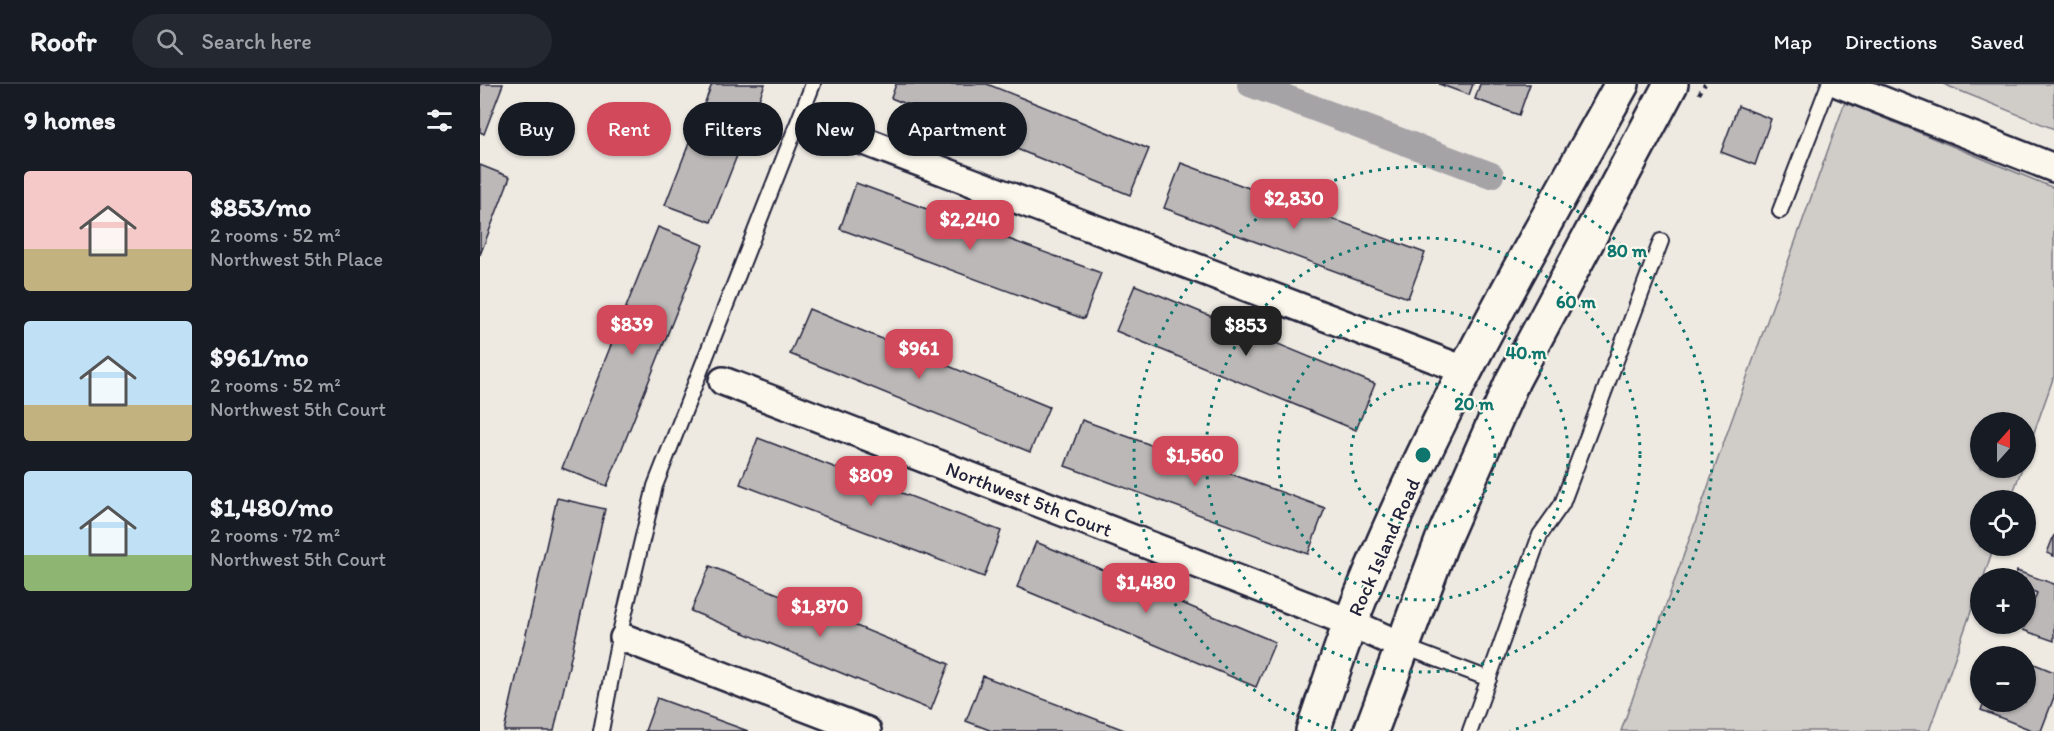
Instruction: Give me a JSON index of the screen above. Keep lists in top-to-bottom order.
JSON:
{
  "streets": {
    "main road": ["Rock Island Road"],
    "street": ["Northwest 5th Court"]
  },
  "crossings": [
    ["Northwest 5th Court", "Rock Island Road"]
  ],
  "north": "top",
  "page": {
    "header": "Roofr",
    "search": "Search here",
    "nav": ["Map", "Directions", "Saved"],
    "heading": "9 homes",
    "chip": [
      "Buy",
      "Rent",
      "Filters",
      "New",
      "Apartment"
    ],
    "list": [
      {
        "name": "$853/mo",
        "note": "2 rooms · 52 m² · Northwest 5th Place"
      },
      {
        "name": "$961/mo",
        "note": "2 rooms · 52 m² · Northwest 5th Court"
      },
      {
        "name": "$1,480/mo",
        "note": "2 rooms · 72 m² · Northwest 5th Court"
      }
    ],
    "price": [
      "$2,830",
      "$2,240",
      "$839",
      "$853",
      "$961",
      "$1,560",
      "$809",
      "$1,480",
      "$1,870"
    ],
    "map_buttons": ["+", "−"]
  },
  "rings": [
    "80 m",
    "60 m",
    "40 m",
    "20 m"
  ]
}
